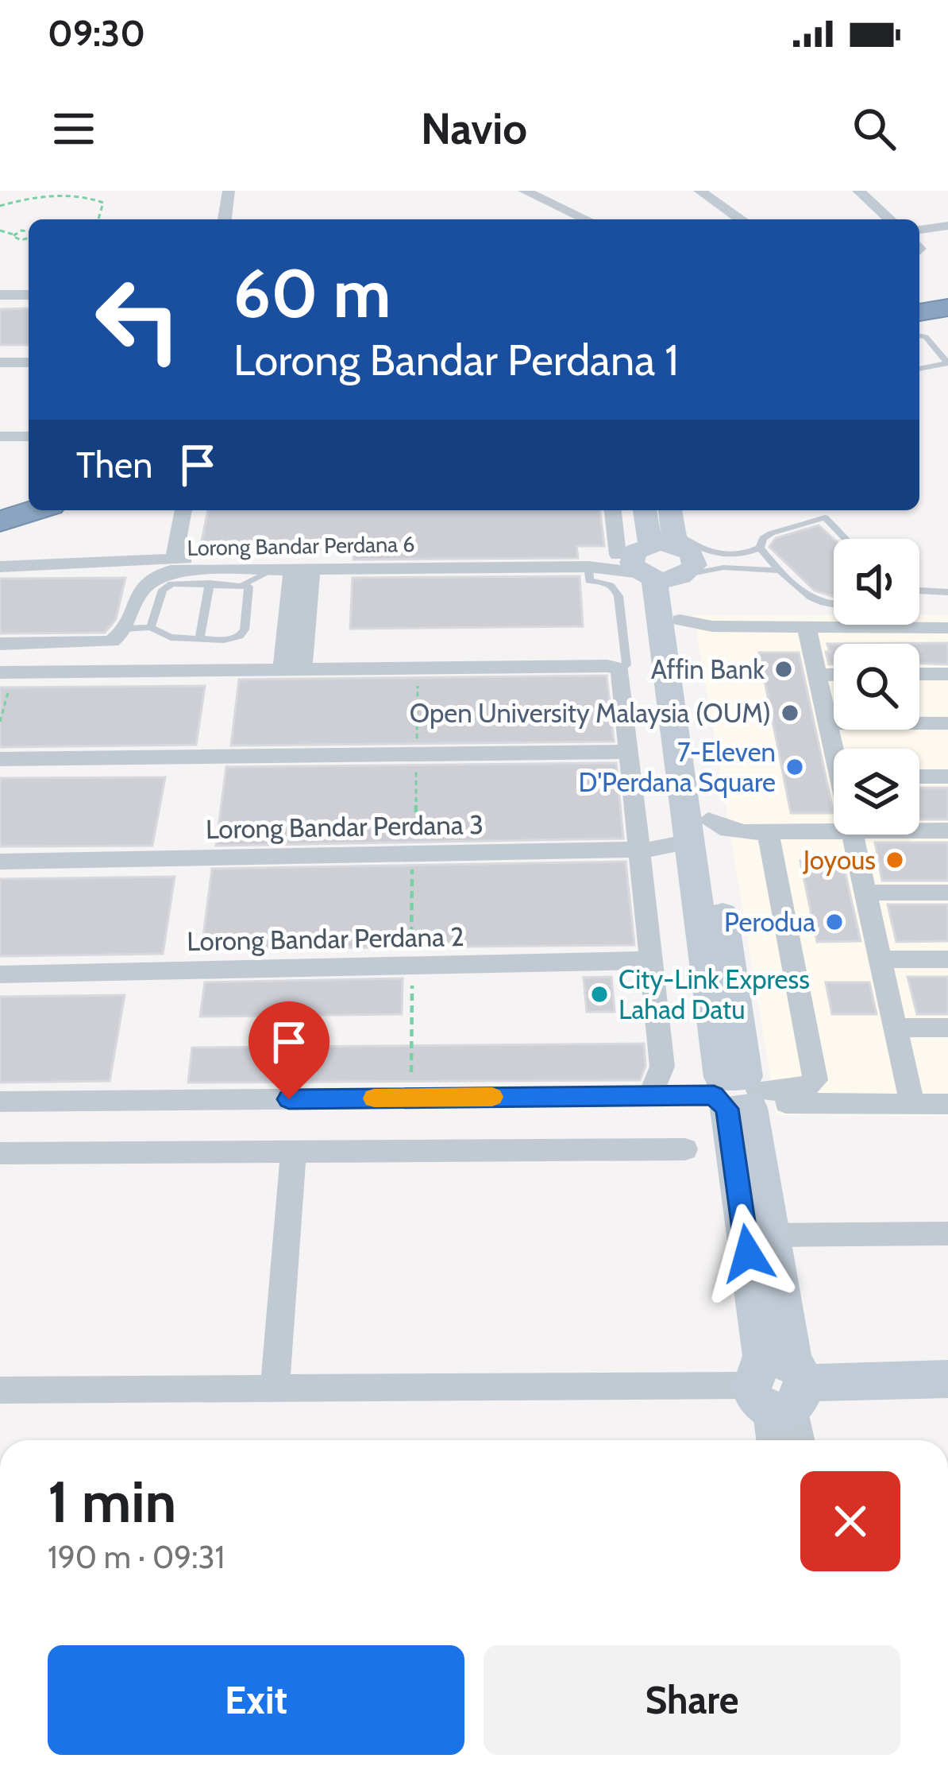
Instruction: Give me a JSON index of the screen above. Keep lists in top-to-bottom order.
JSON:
{
  "streets": {
    "street": ["Lorong Bandar Perdana 6", "Lorong Bandar Perdana 3", "Lorong Bandar Perdana 2"]
  },
  "places": [
    "Affin Bank",
    "Open University Malaysia (OUM)",
    "7-Eleven D'Perdana Square",
    "Joyous",
    "Perodua",
    "City-Link Express Lahad Datu"
  ],
  "page": {
    "status": "09:30",
    "header": "Navio",
    "turn": ["60 m", "Lorong Bandar Perdana 1"],
    "then": "Then",
    "heading": ["1 min", "190 m · 09:31"],
    "buttons": ["Exit", "Share"]
  }
}
